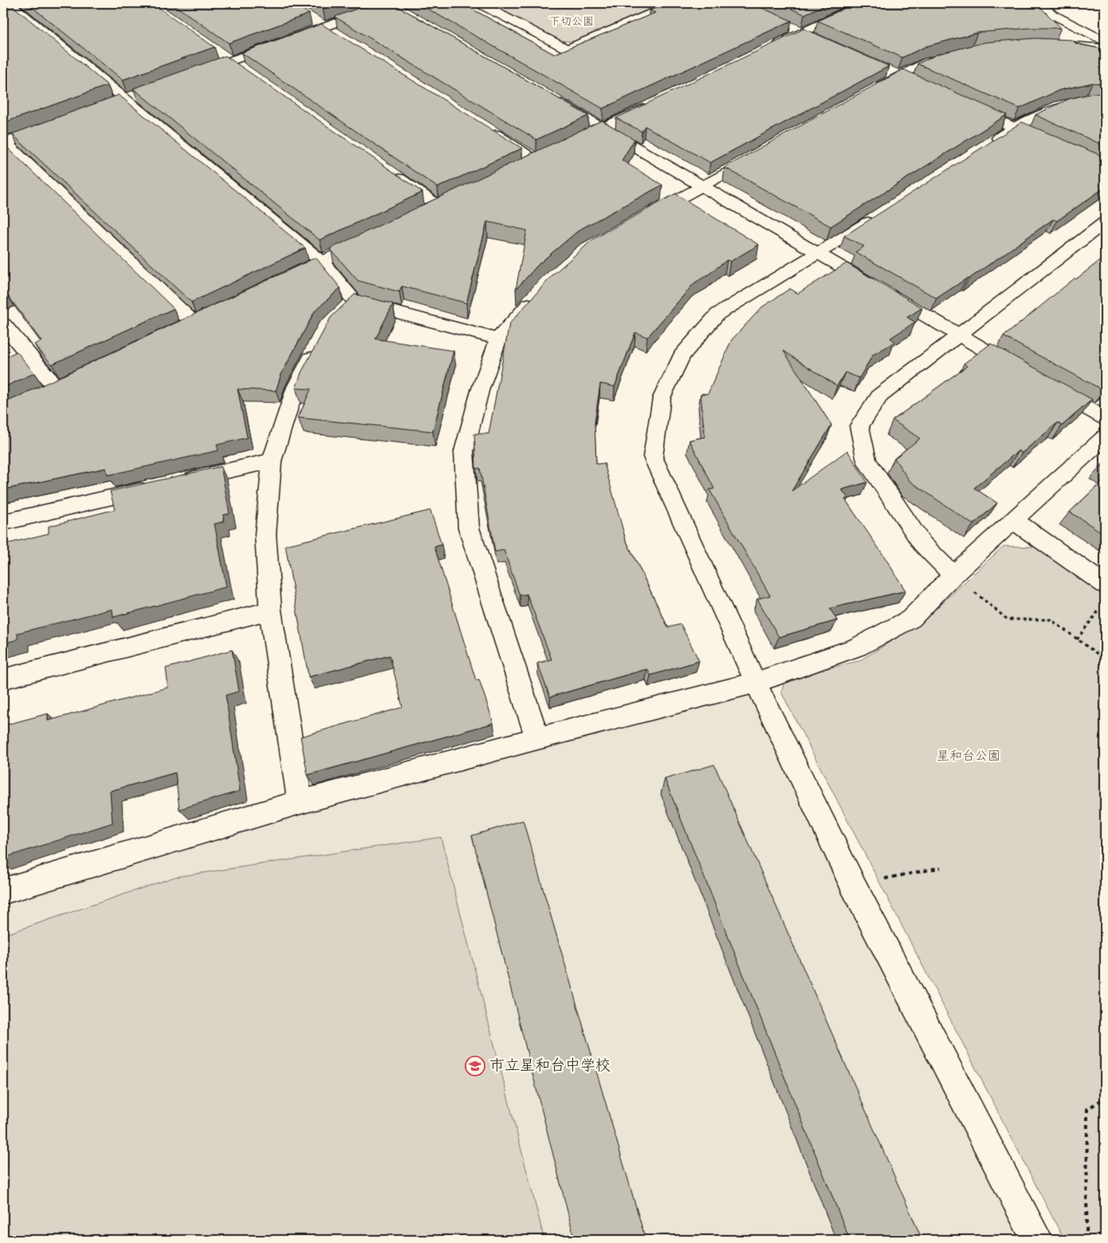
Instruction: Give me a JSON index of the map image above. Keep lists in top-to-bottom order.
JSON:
{
  "parks": ["下切公園", "星和台公園"],
  "places": {
    "school or university": ["市立星和台中学校"]
  }
}
